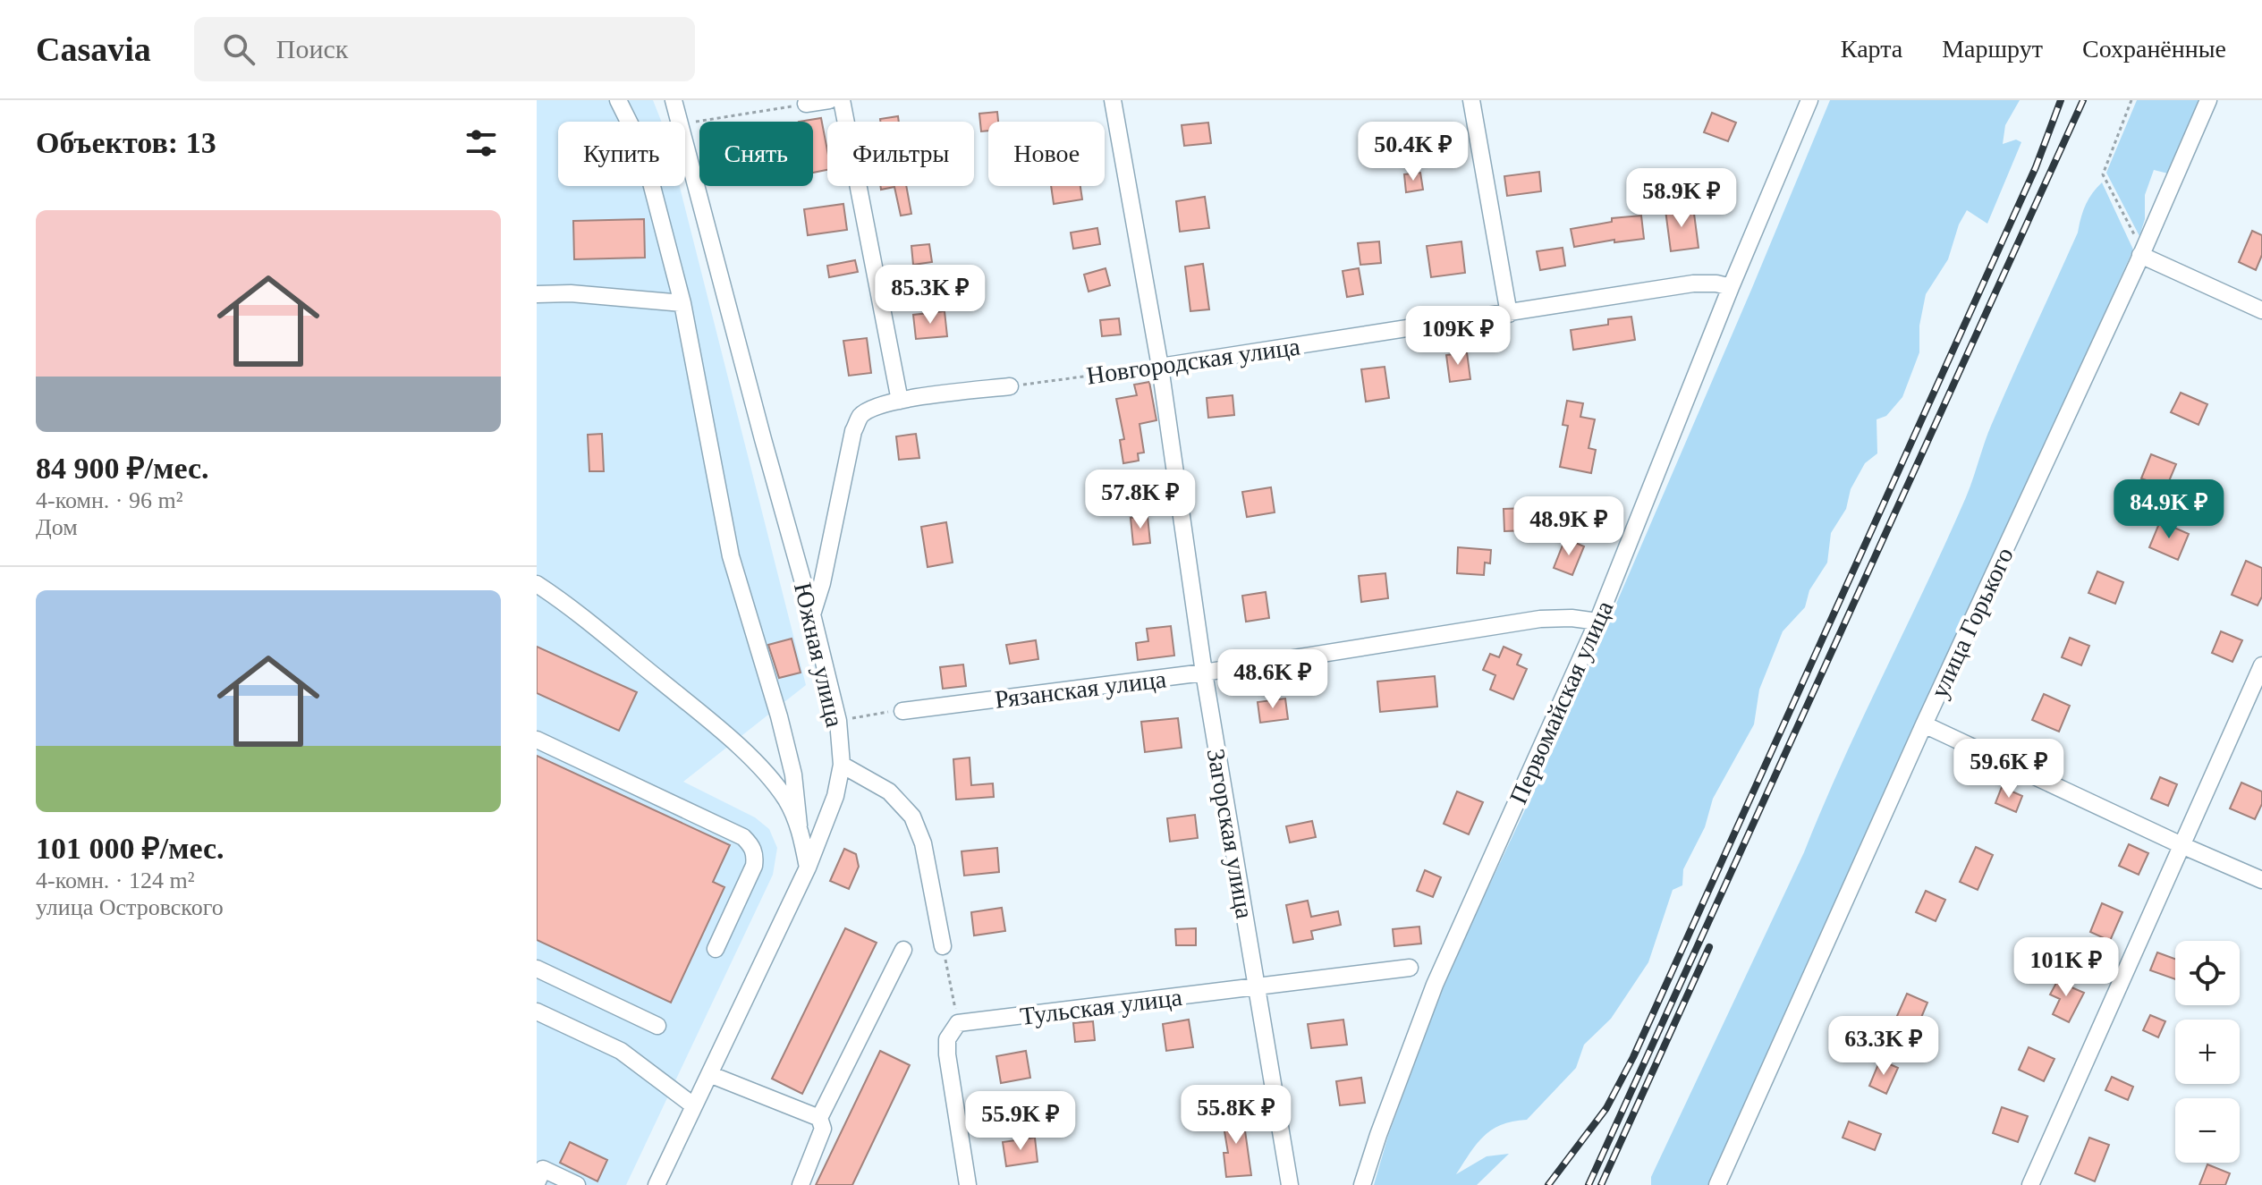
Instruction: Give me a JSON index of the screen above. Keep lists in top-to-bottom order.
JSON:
{
  "streets": {
    "street": [
      "Новгородская улица",
      "улица Горького",
      "Южная улица",
      "Рязанская улица",
      "Первомайская улица",
      "Загорская улица",
      "Тульская улица"
    ]
  },
  "crossings": [
    ["Новгородская улица", "Первомайская улица"],
    ["Новгородская улица", "Загорская улица"],
    ["Рязанская улица", "Первомайская улица"],
    ["Рязанская улица", "Загорская улица"],
    ["Загорская улица", "Тульская улица"]
  ],
  "page": {
    "header": "Casavia",
    "search": "Поиск",
    "nav": ["Карта", "Маршрут", "Сохранённые"],
    "heading": "Объектов: 13",
    "price": [
      "50.4K ₽",
      "58.9K ₽",
      "85.3K ₽",
      "109K ₽",
      "57.8K ₽",
      "84.9K ₽",
      "48.9K ₽",
      "48.6K ₽",
      "59.6K ₽",
      "101K ₽",
      "63.3K ₽",
      "55.8K ₽",
      "55.9K ₽"
    ],
    "chip": [
      "Купить",
      "Снять",
      "Фильтры",
      "Новое"
    ],
    "list": [
      {
        "name": "84 900 ₽/мес.",
        "note": "4-комн. · 96 m² · Дом"
      },
      {
        "name": "101 000 ₽/мес.",
        "note": "4-комн. · 124 m² · улица Островского"
      }
    ],
    "map_buttons": ["+", "−"]
  }
}
